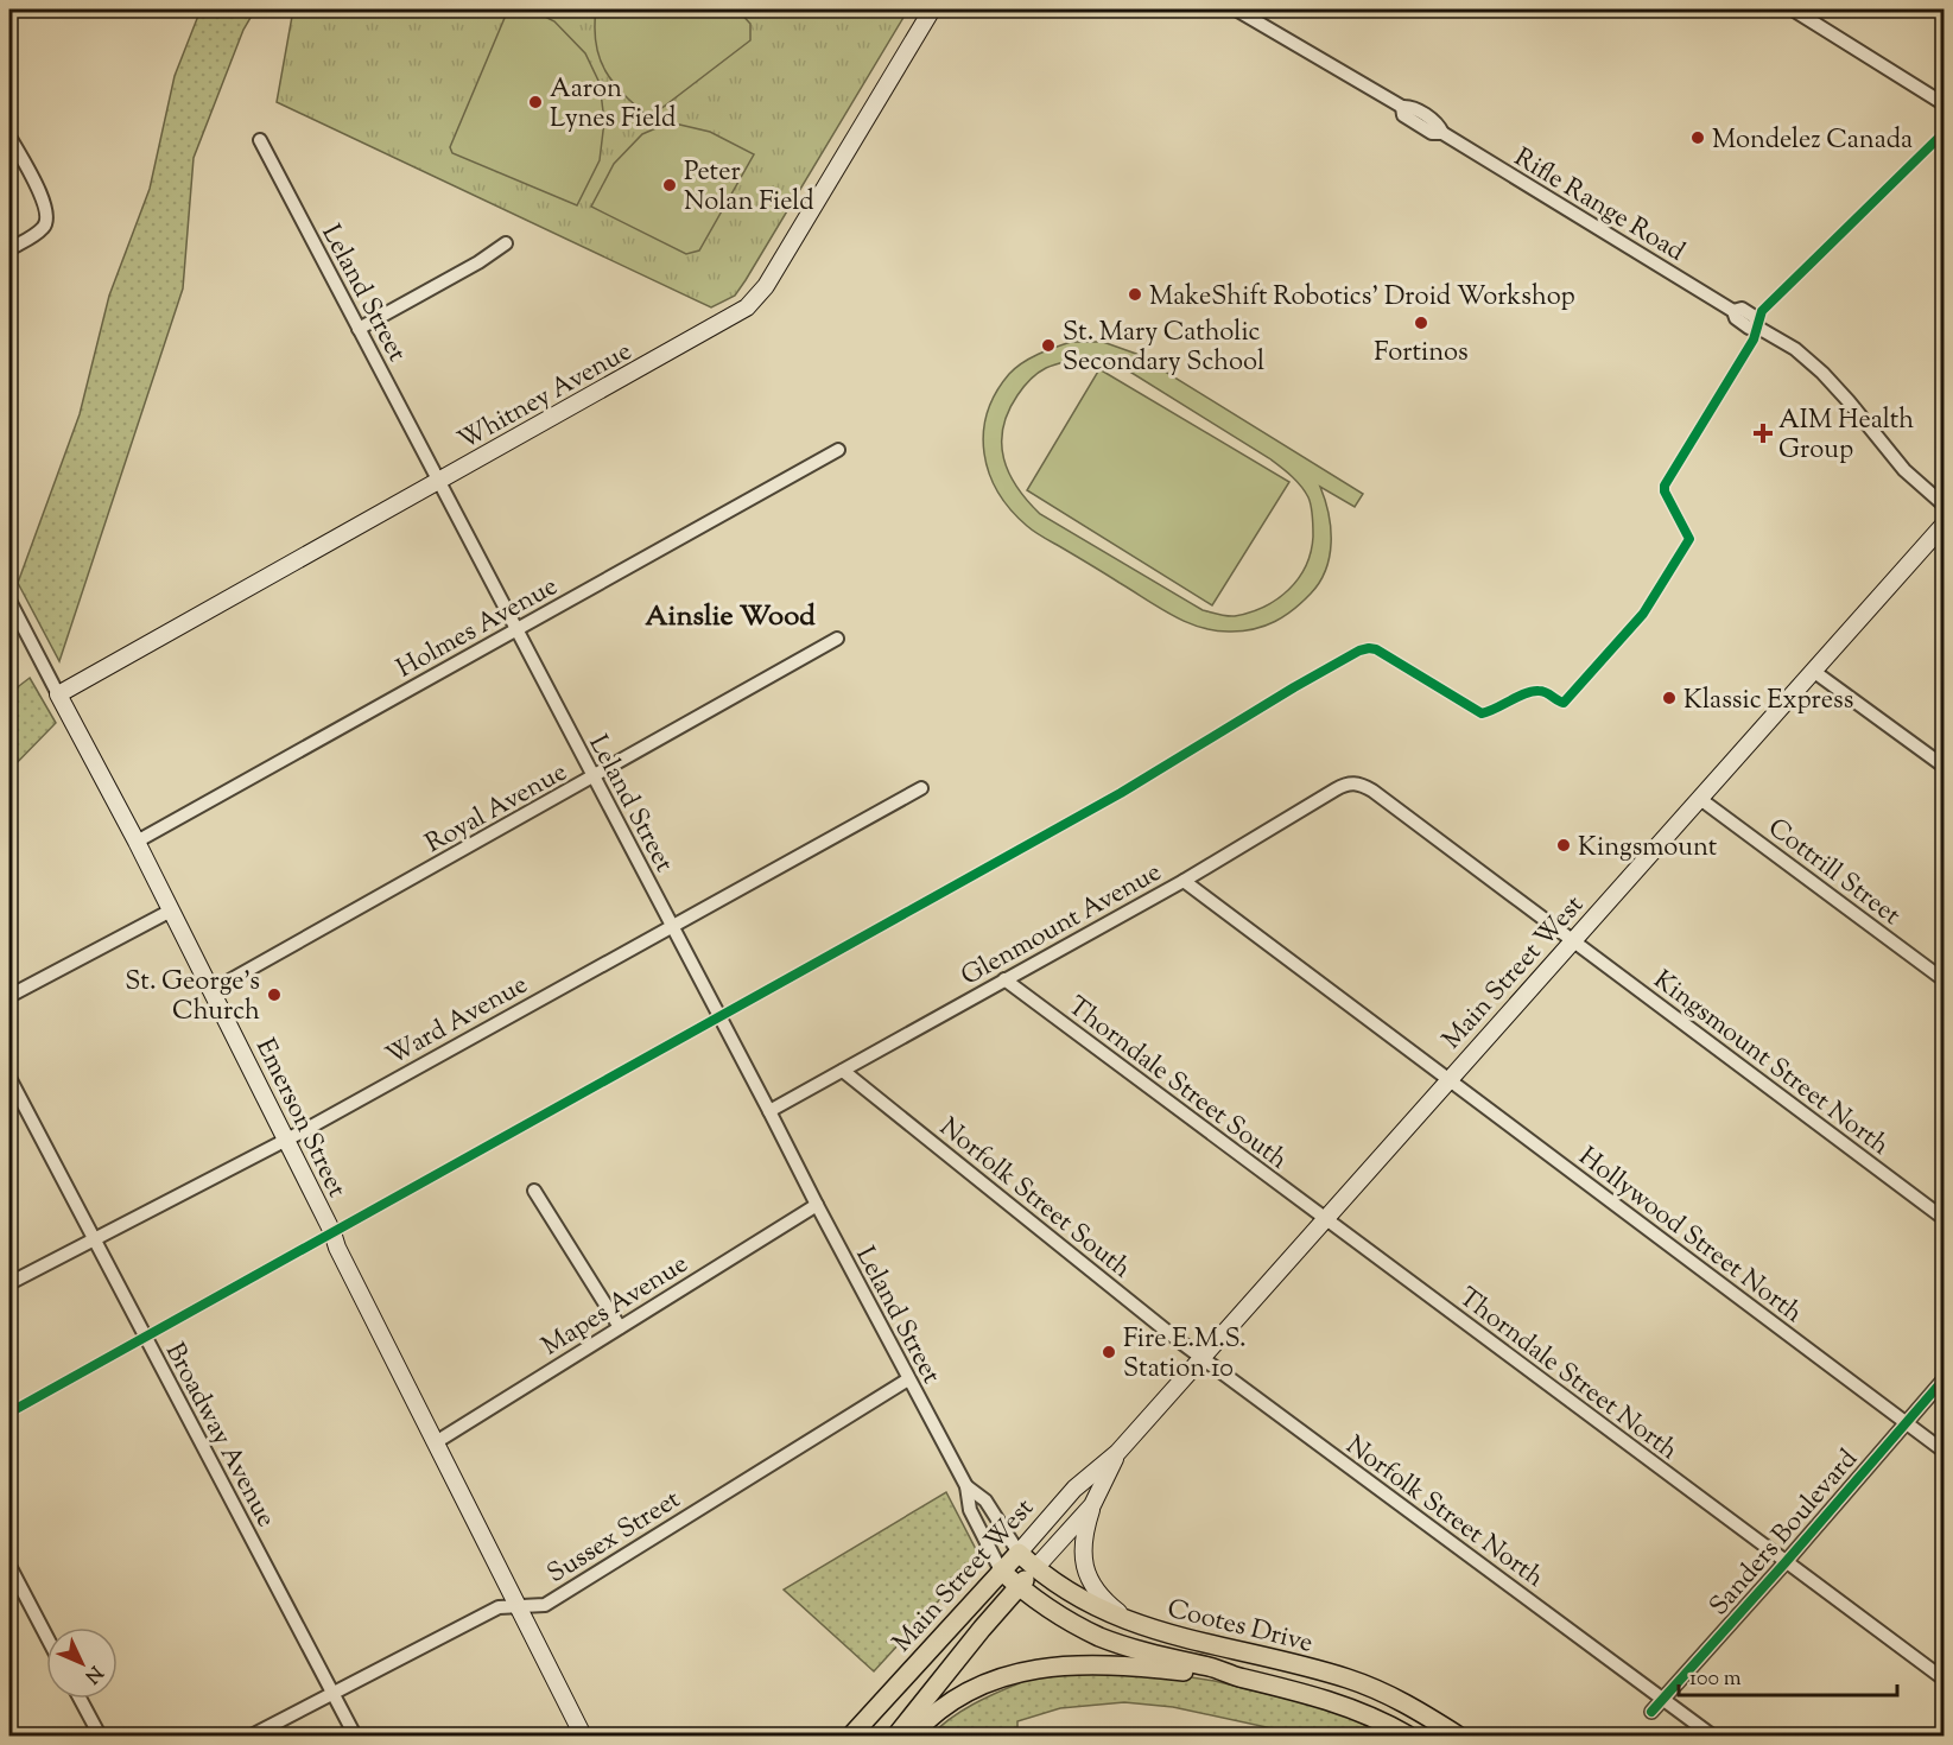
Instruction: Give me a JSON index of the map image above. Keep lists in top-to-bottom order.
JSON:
{
  "streets": {
    "main road": ["Main Street West", "Cootes Drive"],
    "street": [
      "Rifle Range Road",
      "Leland Street",
      "Whitney Avenue",
      "Holmes Avenue",
      "Royal Avenue",
      "Cottrill Street",
      "Glenmount Avenue",
      "Ward Avenue",
      "Kingsmount Street North",
      "Thorndale Street South",
      "Emerson Street",
      "Norfolk Street South",
      "Hollywood Street North",
      "Mapes Avenue",
      "Thorndale Street North",
      "Broadway Avenue",
      "Norfolk Street North",
      "Sanders Boulevard",
      "Sussex Street"
    ]
  },
  "crossings": [
    ["Leland Street", "Whitney Avenue"],
    ["Leland Street", "Holmes Avenue"],
    ["Leland Street", "Royal Avenue"],
    ["Leland Street", "Glenmount Avenue"],
    ["Leland Street", "Main Street West"],
    ["Leland Street", "Ward Avenue"],
    ["Leland Street", "Mapes Avenue"],
    ["Leland Street", "Sussex Street"],
    ["Leland Street", "Cootes Drive"],
    ["Whitney Avenue", "Emerson Street"],
    ["Holmes Avenue", "Emerson Street"],
    ["Royal Avenue", "Emerson Street"],
    ["Cottrill Street", "Main Street West"],
    ["Glenmount Avenue", "Kingsmount Street North"],
    ["Glenmount Avenue", "Thorndale Street South"],
    ["Glenmount Avenue", "Norfolk Street South"],
    ["Glenmount Avenue", "Hollywood Street North"],
    ["Main Street West", "Kingsmount Street North"],
    ["Main Street West", "Thorndale Street South"],
    ["Main Street West", "Norfolk Street South"],
    ["Main Street West", "Hollywood Street North"],
    ["Main Street West", "Thorndale Street North"],
    ["Main Street West", "Norfolk Street North"],
    ["Main Street West", "Cootes Drive"],
    ["Ward Avenue", "Emerson Street"],
    ["Ward Avenue", "Broadway Avenue"],
    ["Thorndale Street South", "Thorndale Street North"],
    ["Emerson Street", "Mapes Avenue"],
    ["Emerson Street", "Sussex Street"],
    ["Norfolk Street South", "Norfolk Street North"],
    ["Hollywood Street North", "Sanders Boulevard"],
    ["Thorndale Street North", "Sanders Boulevard"],
    ["Broadway Avenue", "Sussex Street"],
    ["Norfolk Street North", "Sanders Boulevard"]
  ],
  "districts": ["Ainslie Wood"],
  "places": {
    "other": [
      "Aaron Lynes Field",
      "Mondelez Canada",
      "Peter Nolan Field",
      "MakeShift Robotics' Droid Workshop",
      "Fortinos",
      "St. Mary Catholic Secondary School",
      "Klassic Express",
      "Kingsmount",
      "St. George's Church",
      "Fire E.M.S. Station 10"
    ],
    "health": ["AIM Health Group"]
  },
  "scale_bar": "100 m",
  "north": "bottom right"
}
